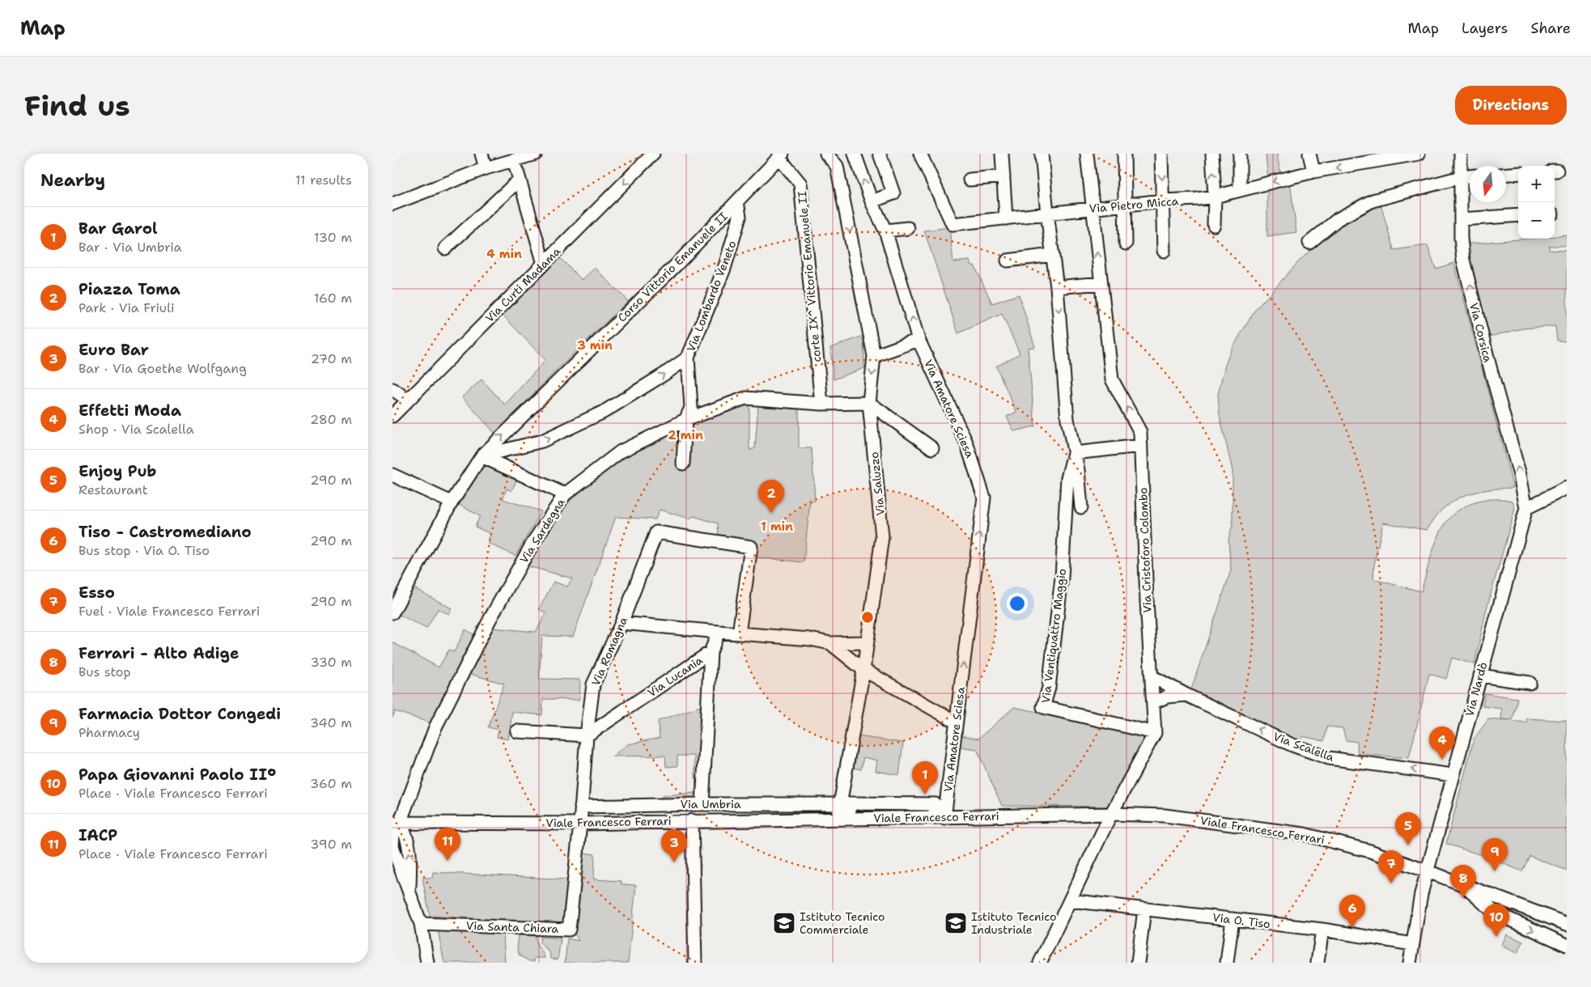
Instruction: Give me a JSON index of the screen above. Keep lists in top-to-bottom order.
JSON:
{
  "streets": {
    "street": [
      "Via Pietro Micca",
      "Corso Vittorio Emanuele II",
      "corte IX^ Vittorio Emanuele II",
      "Via Curti Madama",
      "Via Lombardo Veneto",
      "Via Corsica",
      "Via Amatore Sciesa",
      "Via Saluzzo",
      "Via Sardegna",
      "Via Cristoforo Colombo",
      "Via Ventiquattro Maggio",
      "Via Romagna",
      "Via Lucania",
      "Via Nardò",
      "Via Scalella",
      "Via Umbria",
      "Viale Francesco Ferrari",
      "Via O. Tiso",
      "Via Santa Chiara"
    ]
  },
  "crossings": [
    ["Via Pietro Micca", "Via Cristoforo Colombo"],
    ["Via Pietro Micca", "Via Ventiquattro Maggio"],
    ["Corso Vittorio Emanuele II", "corte IX^ Vittorio Emanuele II"],
    ["Corso Vittorio Emanuele II", "Via Lombardo Veneto"],
    ["corte IX^ Vittorio Emanuele II", "Via Sardegna"],
    ["Via Lombardo Veneto", "Via Sardegna"],
    ["Via Corsica", "Via Nardò"],
    ["Via Amatore Sciesa", "Viale Francesco Ferrari"],
    ["Via Saluzzo", "Via Sardegna"],
    ["Via Saluzzo", "Via Umbria"],
    ["Via Saluzzo", "Viale Francesco Ferrari"],
    ["Via Sardegna", "Viale Francesco Ferrari"],
    ["Via Cristoforo Colombo", "Via Ventiquattro Maggio"],
    ["Via Cristoforo Colombo", "Via Scalella"],
    ["Via Cristoforo Colombo", "Viale Francesco Ferrari"],
    ["Via Cristoforo Colombo", "Via O. Tiso"],
    ["Via Romagna", "Via Lucania"],
    ["Via Romagna", "Via Umbria"],
    ["Via Romagna", "Viale Francesco Ferrari"],
    ["Via Romagna", "Via Santa Chiara"],
    ["Via Nardò", "Via Scalella"],
    ["Via Nardò", "Viale Francesco Ferrari"],
    ["Via Nardò", "Via O. Tiso"],
    ["Viale Francesco Ferrari", "Via Santa Chiara"]
  ],
  "one_way": [
    "Via Curti Madama",
    "Via Corsica",
    "Via Amatore Sciesa",
    "Via Saluzzo",
    "Via Scalella"
  ],
  "places": {
    "school or university": ["Istituto Tecnico Commerciale", "Istituto Tecnico Industriale"]
  },
  "north": "bottom",
  "page": {
    "header": "Map",
    "nav": ["Map", "Layers", "Share"],
    "buttons": "Directions",
    "title": "Find us",
    "heading": ["Nearby", "11 results"],
    "map_buttons": ["+", "−"],
    "list": [
      {
        "mark": "1",
        "name": "Bar Garol",
        "note": "Bar · Via Umbria",
        "value": "130 m"
      },
      {
        "mark": "2",
        "name": "Piazza Toma",
        "note": "Park · Via Friuli",
        "value": "160 m"
      },
      {
        "mark": "3",
        "name": "Euro Bar",
        "note": "Bar · Via Goethe Wolfgang",
        "value": "270 m"
      },
      {
        "mark": "4",
        "name": "Effetti Moda",
        "note": "Shop · Via Scalella",
        "value": "280 m"
      },
      {
        "mark": "5",
        "name": "Enjoy Pub",
        "note": "Restaurant",
        "value": "290 m"
      },
      {
        "mark": "6",
        "name": "Tiso - Castromediano",
        "note": "Bus stop · Via O. Tiso",
        "value": "290 m"
      },
      {
        "mark": "7",
        "name": "Esso",
        "note": "Fuel · Viale Francesco Ferrari",
        "value": "290 m"
      },
      {
        "mark": "8",
        "name": "Ferrari - Alto Adige",
        "note": "Bus stop",
        "value": "330 m"
      },
      {
        "mark": "9",
        "name": "Farmacia Dottor Congedi",
        "note": "Pharmacy",
        "value": "340 m"
      },
      {
        "mark": "10",
        "name": "Papa Giovanni Paolo II°",
        "note": "Place · Viale Francesco Ferrari",
        "value": "360 m"
      },
      {
        "mark": "11",
        "name": "IACP",
        "note": "Place · Viale Francesco Ferrari",
        "value": "390 m"
      }
    ],
    "pins": [
      "2",
      "4",
      "1",
      "5",
      "11",
      "3",
      "9",
      "7",
      "8",
      "6",
      "10"
    ]
  },
  "rings": [
    "4 min",
    "3 min",
    "2 min",
    "1 min"
  ]
}
